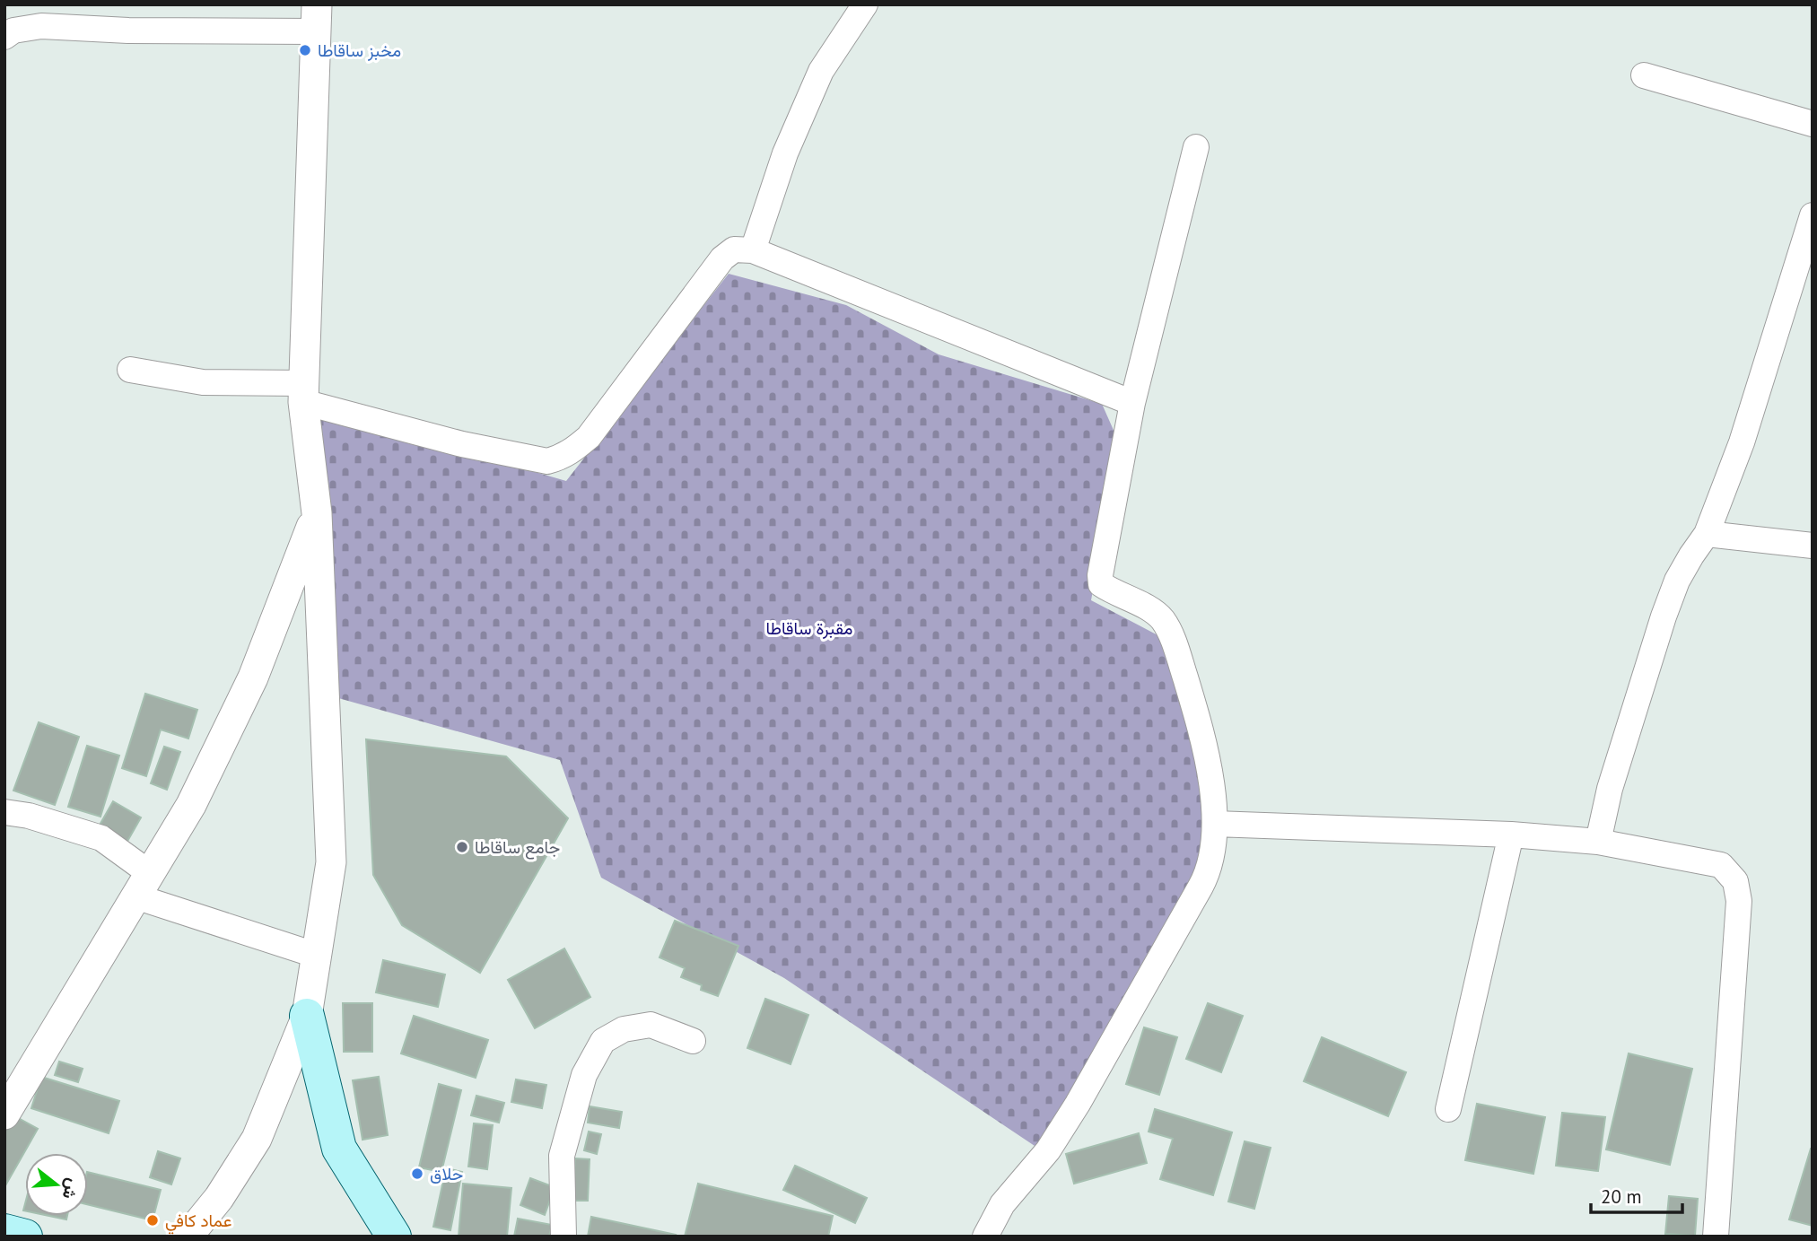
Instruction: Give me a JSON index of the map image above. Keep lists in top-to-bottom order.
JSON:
{
  "parks": ["مقبرة ساقاطا"],
  "places": [
    "مخبز ساقاطا",
    "جامع ساقاطا",
    "حلاق",
    "عماد كافي"
  ],
  "scale_bar": "20 m",
  "north": "right"
}
